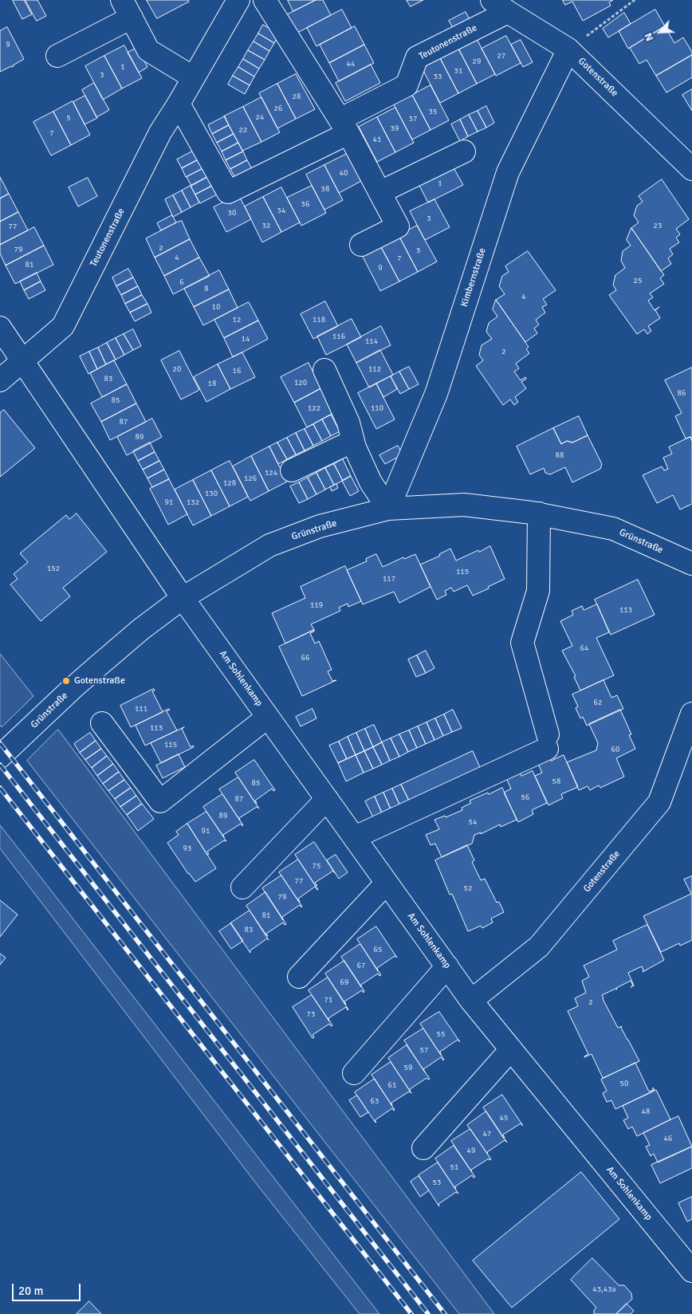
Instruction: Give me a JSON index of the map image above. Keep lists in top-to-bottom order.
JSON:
{
  "streets": {
    "street": [
      "Teutonenstraße",
      "Gotenstraße",
      "Kimbernstraße",
      "Grünstraße",
      "Am Sohlenkamp"
    ]
  },
  "crossings": [
    ["Teutonenstraße", "Gotenstraße"],
    ["Gotenstraße", "Kimbernstraße"],
    ["Gotenstraße", "Am Sohlenkamp"],
    ["Kimbernstraße", "Grünstraße"],
    ["Grünstraße", "Am Sohlenkamp"]
  ],
  "places": ["Gotenstraße"],
  "house_numbers": [
    "9",
    "27",
    "29",
    "44",
    "1",
    "31",
    "3",
    "33",
    "28",
    "26",
    "35",
    "24",
    "5",
    "37",
    "39",
    "22",
    "7",
    "41",
    "40",
    "1",
    "38",
    "36",
    "34",
    "30",
    "3",
    "32",
    "23",
    "77",
    "2",
    "79",
    "5",
    "4",
    "7",
    "81",
    "9",
    "25",
    "6",
    "8",
    "4",
    "10",
    "12",
    "118",
    "116",
    "14",
    "114",
    "2",
    "20",
    "112",
    "16",
    "83",
    "120",
    "18",
    "86",
    "85",
    "122",
    "110",
    "87",
    "89",
    "88",
    "124",
    "126",
    "128",
    "130",
    "91",
    "132",
    "152",
    "115",
    "117",
    "119",
    "113",
    "64",
    "66",
    "62",
    "111",
    "113",
    "115",
    "60",
    "58",
    "85",
    "56",
    "87",
    "89",
    "54",
    "91",
    "93",
    "75",
    "77",
    "52",
    "79",
    "81",
    "83",
    "65",
    "67",
    "69",
    "71",
    "2",
    "73",
    "55",
    "57",
    "59",
    "50",
    "61",
    "63",
    "48",
    "45",
    "47",
    "46",
    "49",
    "51",
    "53",
    "43,43a"
  ],
  "scale_bar": "20 m",
  "north": "bottom left"
}
